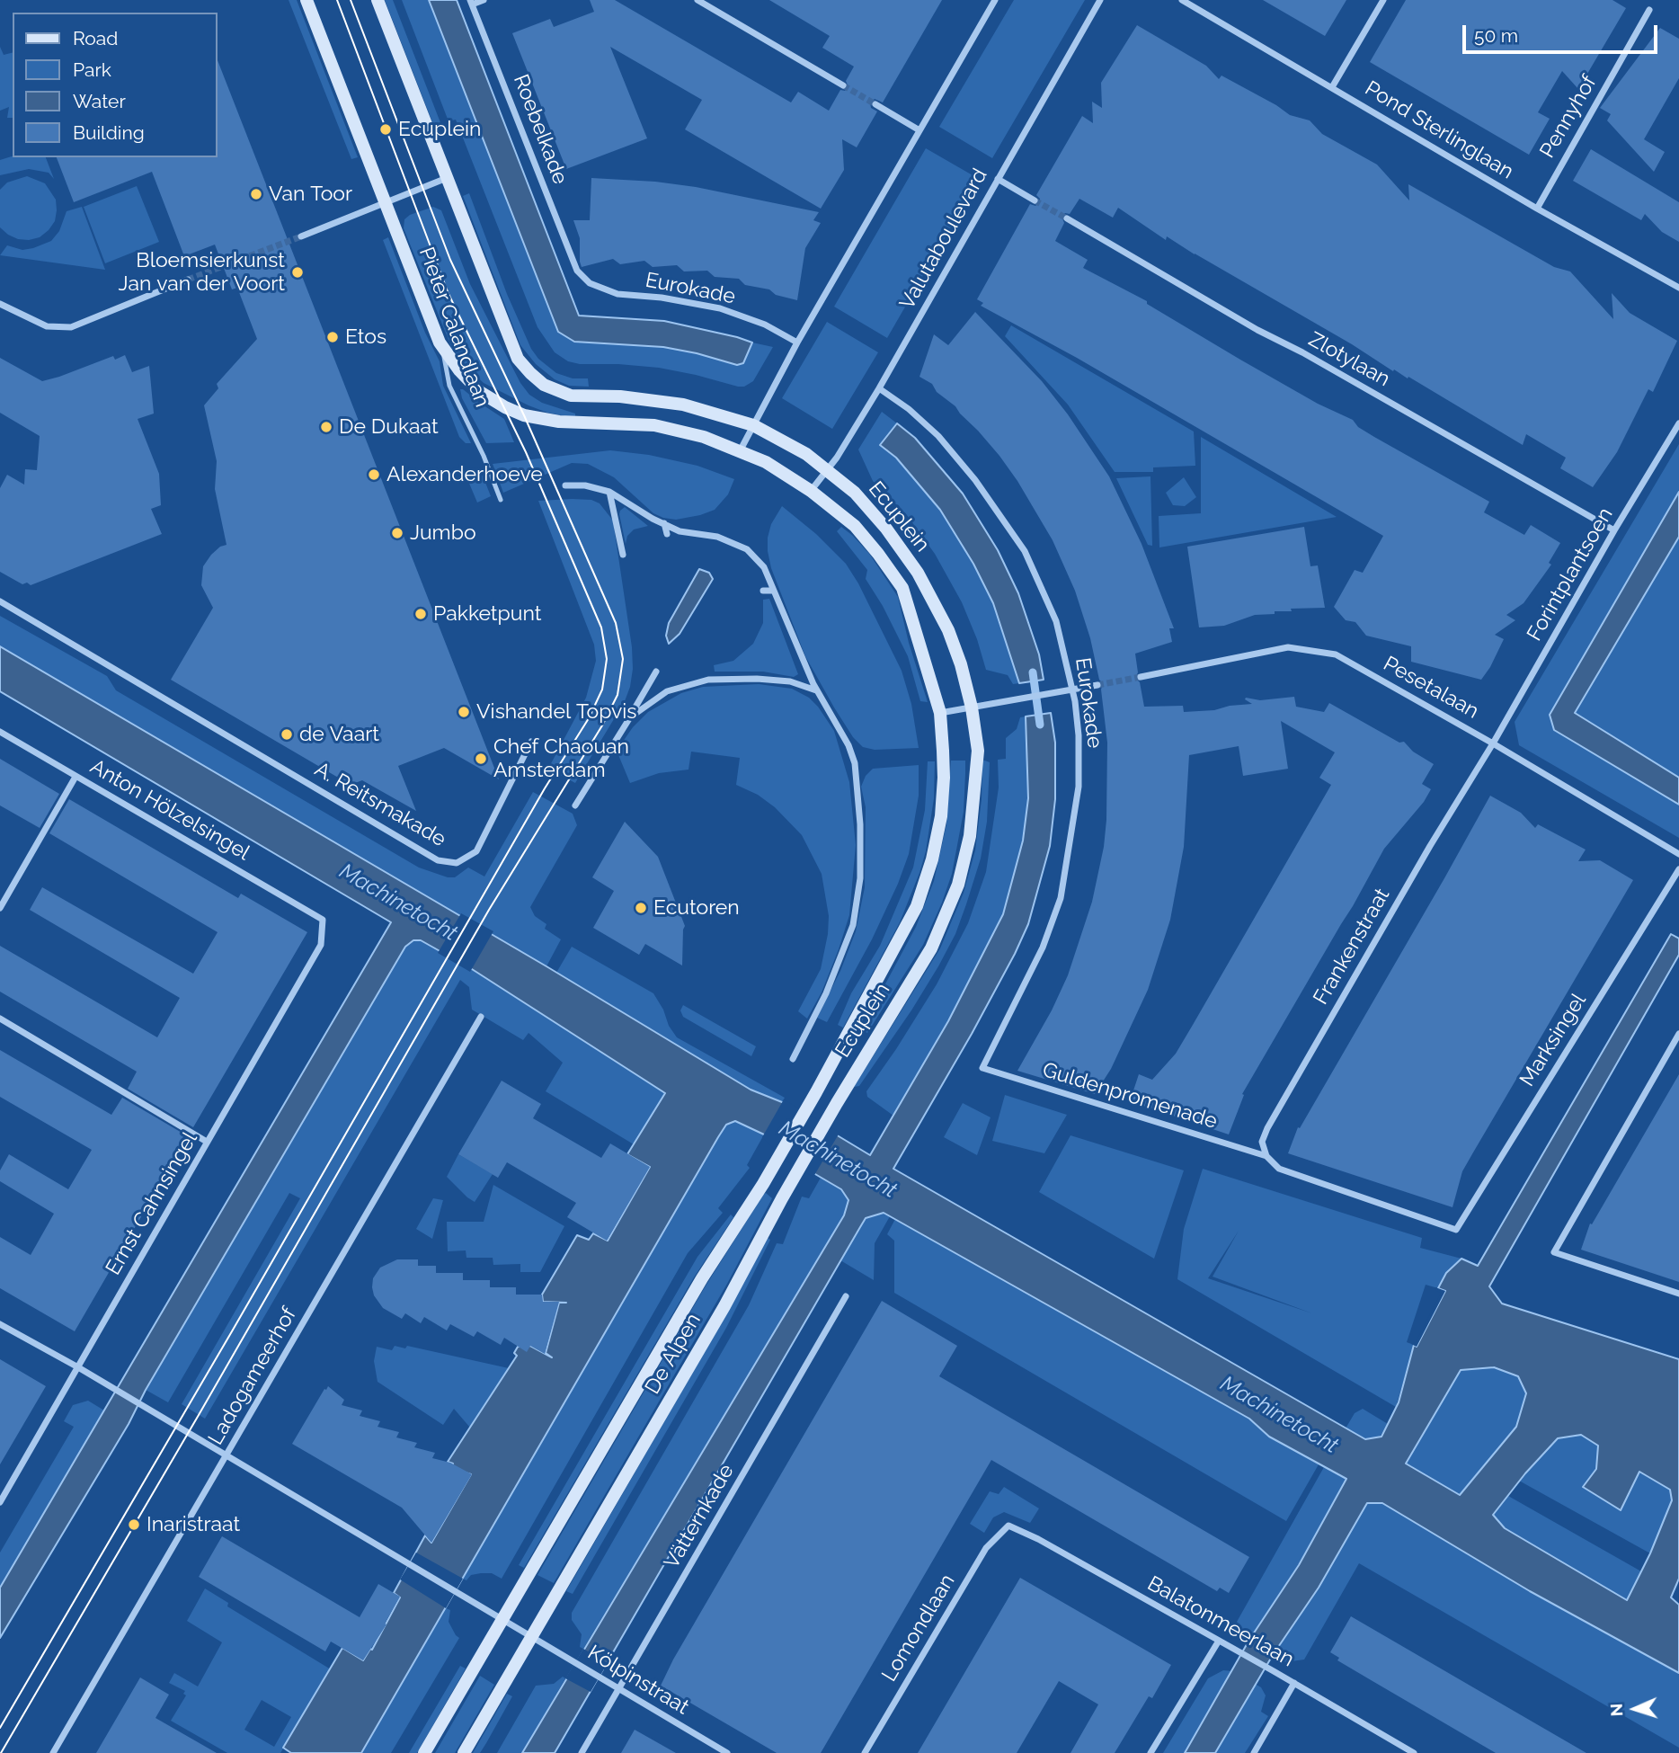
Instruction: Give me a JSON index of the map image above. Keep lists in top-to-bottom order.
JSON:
{
  "streets": {
    "main road": ["Pieter Calandlaan", "Ecuplein", "De Alpen"],
    "street": [
      "Pennyhof",
      "Roebelkade",
      "Pond Sterlinglaan",
      "Valutaboulevard",
      "Eurokade",
      "Zlotylaan",
      "Forintplantsoen",
      "Pesetalaan",
      "A. Reitsmakade",
      "Anton Hölzelsingel",
      "Frankenstraat",
      "Marksingel",
      "Guldenpromenade",
      "Ernst Cahnsingel",
      "Ladogameerhof",
      "Vätternkade",
      "Balatonmeerlaan",
      "Lomondlaan",
      "Kölpinstraat"
    ]
  },
  "crossings": [
    ["Pennyhof", "Pond Sterlinglaan"],
    ["Roebelkade", "Eurokade"],
    ["Valutaboulevard", "Eurokade"],
    ["Valutaboulevard", "Ecuplein"],
    ["Eurokade", "Guldenpromenade"],
    ["Pieter Calandlaan", "Ecuplein"],
    ["Zlotylaan", "Forintplantsoen"],
    ["Ecuplein", "De Alpen"],
    ["Forintplantsoen", "Pesetalaan"],
    ["Forintplantsoen", "Frankenstraat"],
    ["Pesetalaan", "Frankenstraat"],
    ["Anton Hölzelsingel", "Ernst Cahnsingel"],
    ["Frankenstraat", "Marksingel"],
    ["Frankenstraat", "Guldenpromenade"],
    ["Marksingel", "Guldenpromenade"],
    ["De Alpen", "Kölpinstraat"],
    ["Vätternkade", "Kölpinstraat"],
    ["Balatonmeerlaan", "Lomondlaan"]
  ],
  "water": ["Machinetocht"],
  "places": [
    "Ecuplein",
    "Van Toor",
    "Bloemsierkunst Jan van der Voort",
    "Etos",
    "De Dukaat",
    "Alexanderhoeve",
    "Jumbo",
    "Pakketpunt",
    "Vishandel Topvis",
    "de Vaart",
    "Chef Chaouan Amsterdam",
    "Ecutoren",
    "Inaristraat"
  ],
  "legend": [
    "Road",
    "Park",
    "Water",
    "Building"
  ],
  "scale_bar": "50 m",
  "north": "left"
}
